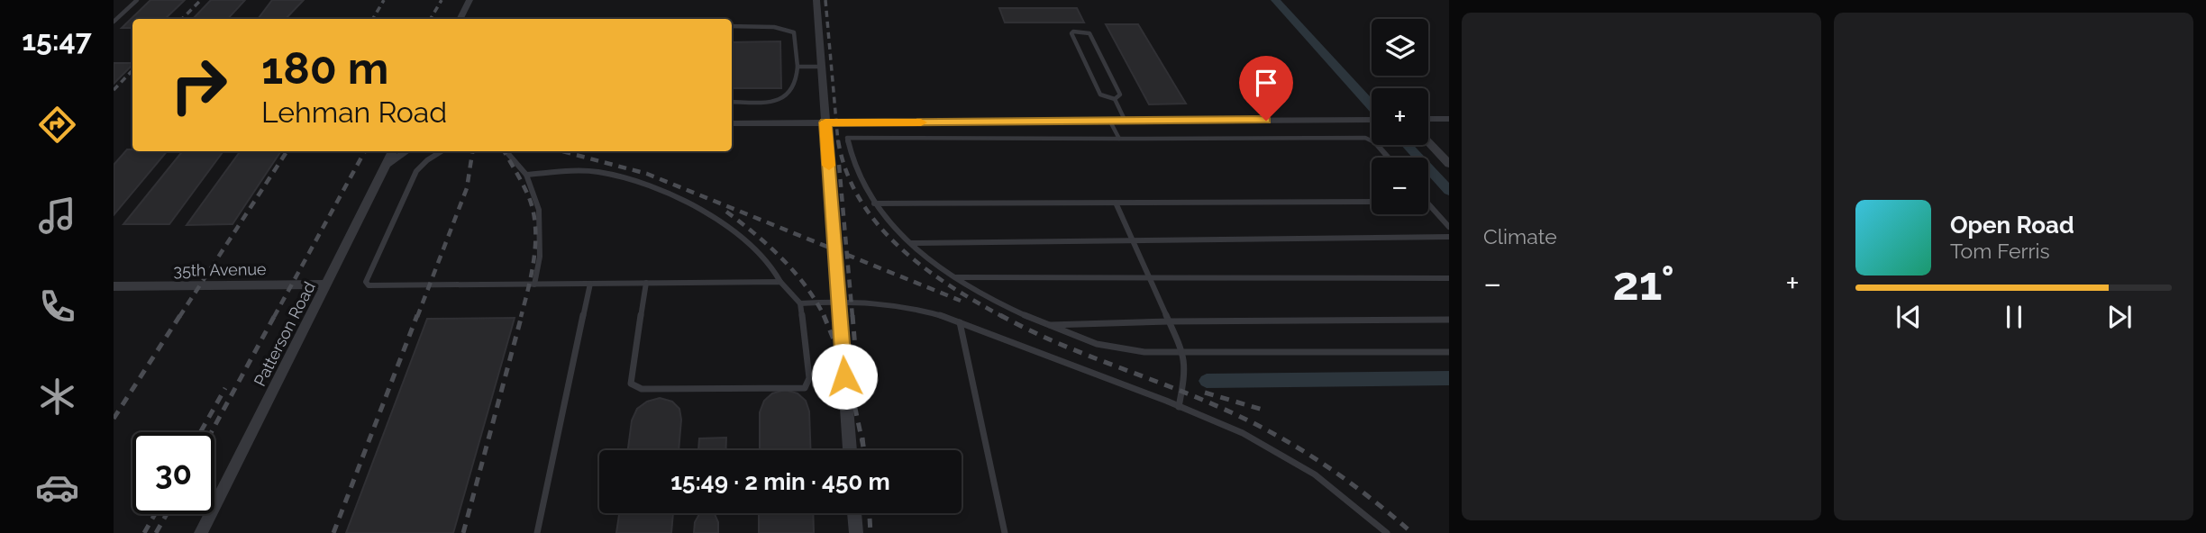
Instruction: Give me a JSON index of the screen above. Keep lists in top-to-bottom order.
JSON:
{
  "streets": {
    "street": ["35th Avenue", "Patterson Road"]
  },
  "crossings": [
    ["35th Avenue", "Patterson Road"]
  ],
  "page": {
    "tabs": "15:47",
    "tile": "Climate",
    "map_buttons": ["+", "−"],
    "turn": ["180 m", "Lehman Road"],
    "song": ["Open Road", "Tom Ferris"],
    "heat": ["−", "21°", "+"],
    "limit": "30",
    "trip": "15:49 · 2 min · 450 m"
  }
}
